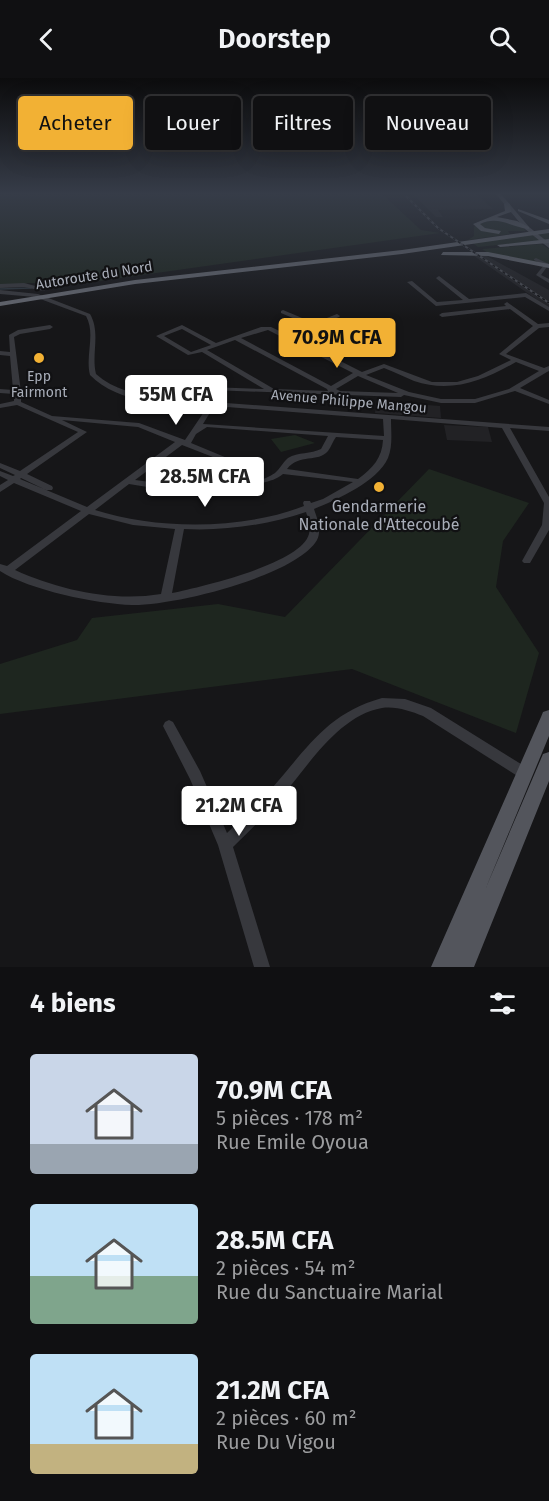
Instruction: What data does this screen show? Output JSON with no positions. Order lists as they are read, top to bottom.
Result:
{
  "streets": {
    "highway": ["Autoroute du Nord"],
    "street": ["Avenue Philippe Mangou"]
  },
  "places": ["Epp Fairmont", "Gendarmerie Nationale d'Attecoubé"],
  "page": {
    "header": "Doorstep",
    "chip": [
      "Acheter",
      "Louer",
      "Filtres",
      "Nouveau"
    ],
    "price": [
      "70.9M CFA",
      "55M CFA",
      "28.5M CFA",
      "21.2M CFA"
    ],
    "heading": "4 biens",
    "list": [
      {
        "name": "70.9M CFA",
        "note": "5 pièces · 178 m² · Rue Emile Oyoua"
      },
      {
        "name": "28.5M CFA",
        "note": "2 pièces · 54 m² · Rue du Sanctuaire Marial"
      },
      {
        "name": "21.2M CFA",
        "note": "2 pièces · 60 m² · Rue Du Vigou"
      }
    ]
  }
}
